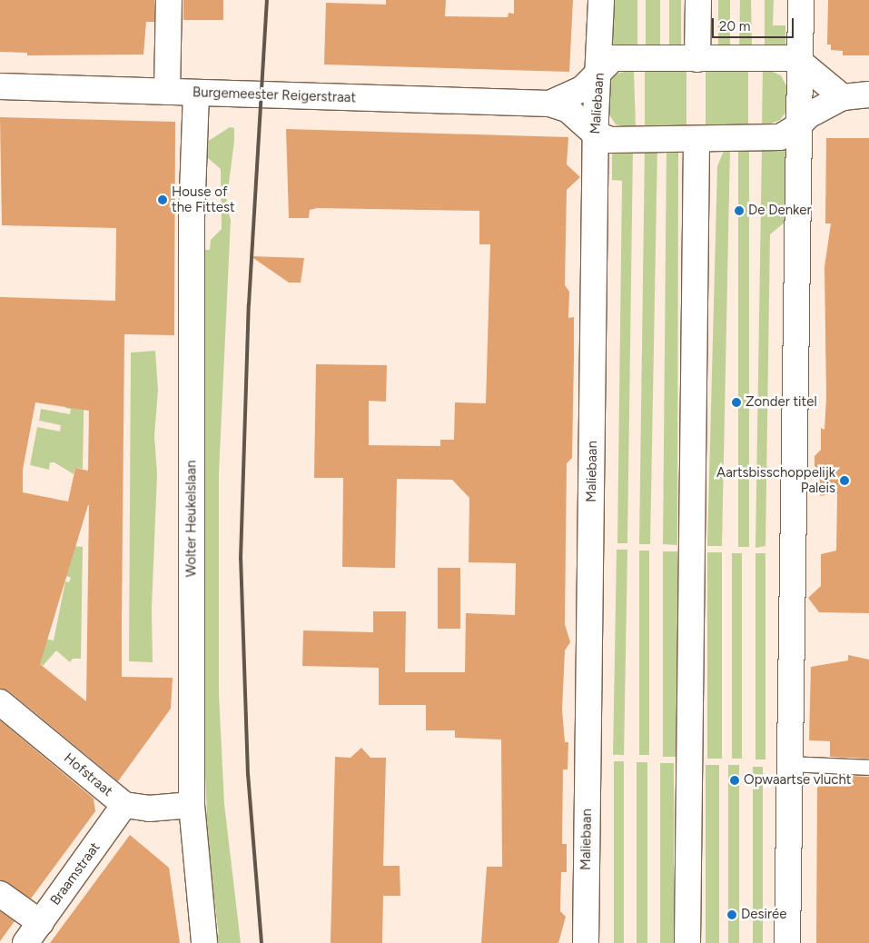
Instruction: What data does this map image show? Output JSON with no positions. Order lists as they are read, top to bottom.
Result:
{
  "streets": {
    "street": [
      "Burgemeester Reigerstraat",
      "Maliebaan",
      "Wolter Heukelslaan",
      "Hofstraat",
      "Braamstraat"
    ]
  },
  "crossings": [
    ["Burgemeester Reigerstraat", "Maliebaan"],
    ["Burgemeester Reigerstraat", "Wolter Heukelslaan"],
    ["Wolter Heukelslaan", "Hofstraat"],
    ["Hofstraat", "Braamstraat"]
  ],
  "places": [
    "House of the Fittest",
    "De Denker",
    "Zonder titel",
    "Aartsbisschoppelijk Paleis",
    "Opwaartse vlucht",
    "Desirée"
  ],
  "scale_bar": "20 m"
}
